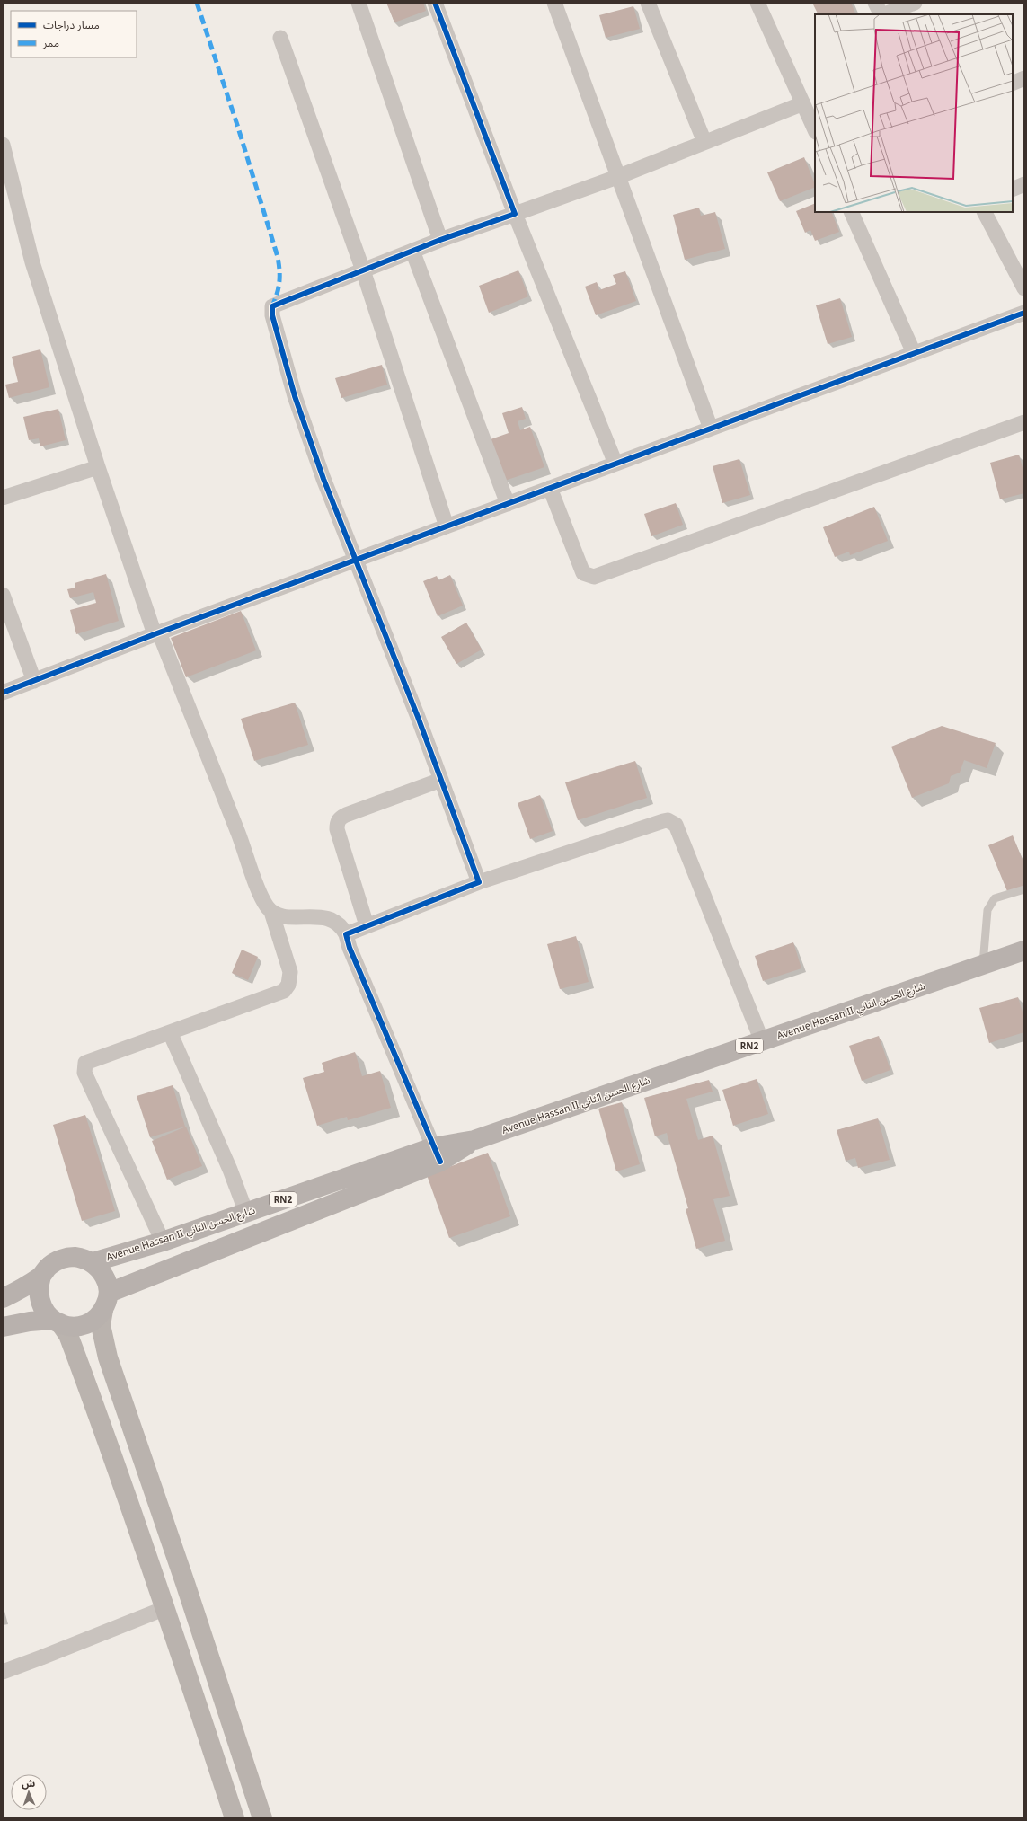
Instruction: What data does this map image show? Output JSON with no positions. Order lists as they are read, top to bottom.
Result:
{
  "streets": {
    "main road": ["Avenue Hassan II شارع الحسن الثاني", "RN2"]
  },
  "crossings": [
    ["Avenue Hassan II شارع الحسن الثاني", "RN2"]
  ],
  "legend": ["مسار دراجات", "ممر"],
  "north": "top"
}
